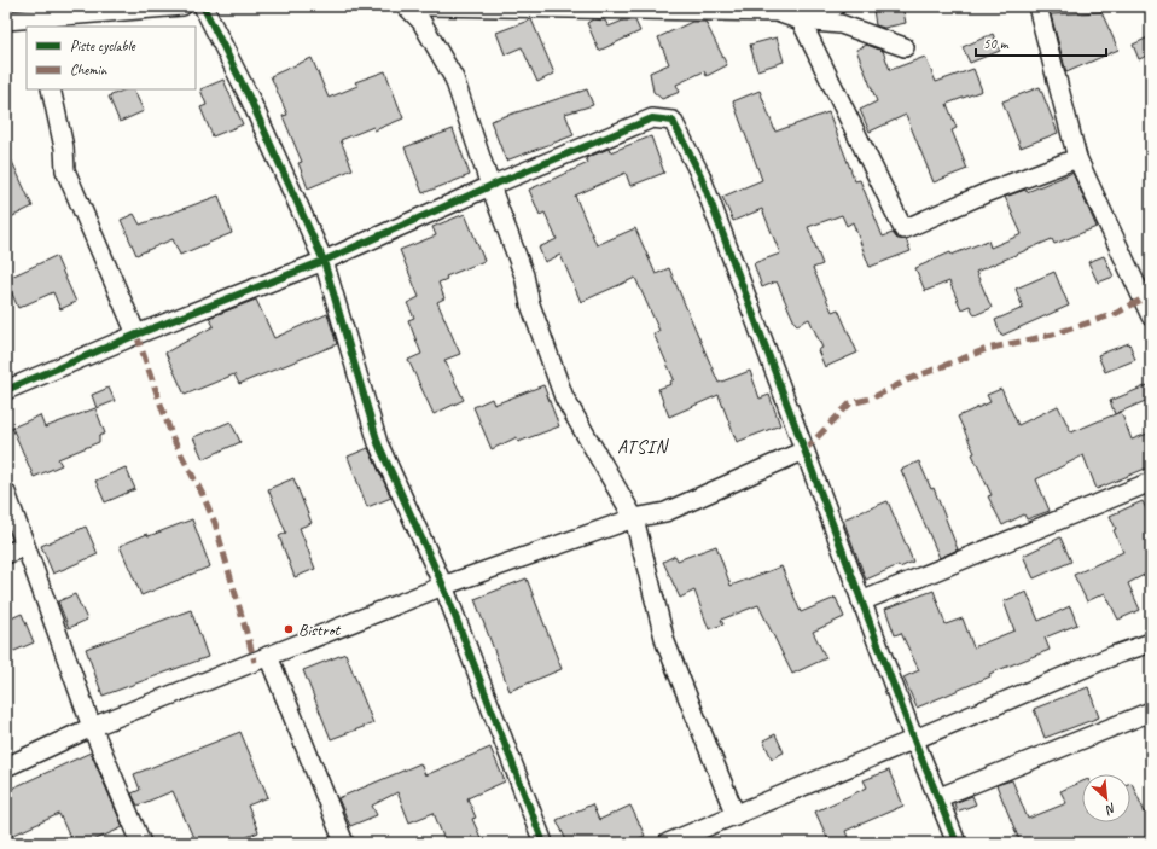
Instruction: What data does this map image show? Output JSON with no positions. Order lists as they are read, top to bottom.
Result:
{
  "districts": ["ATSIN"],
  "places": ["Bistrot"],
  "legend": ["Piste cyclable", "Chemin"],
  "scale_bar": "50 m",
  "north": "bottom right"
}
